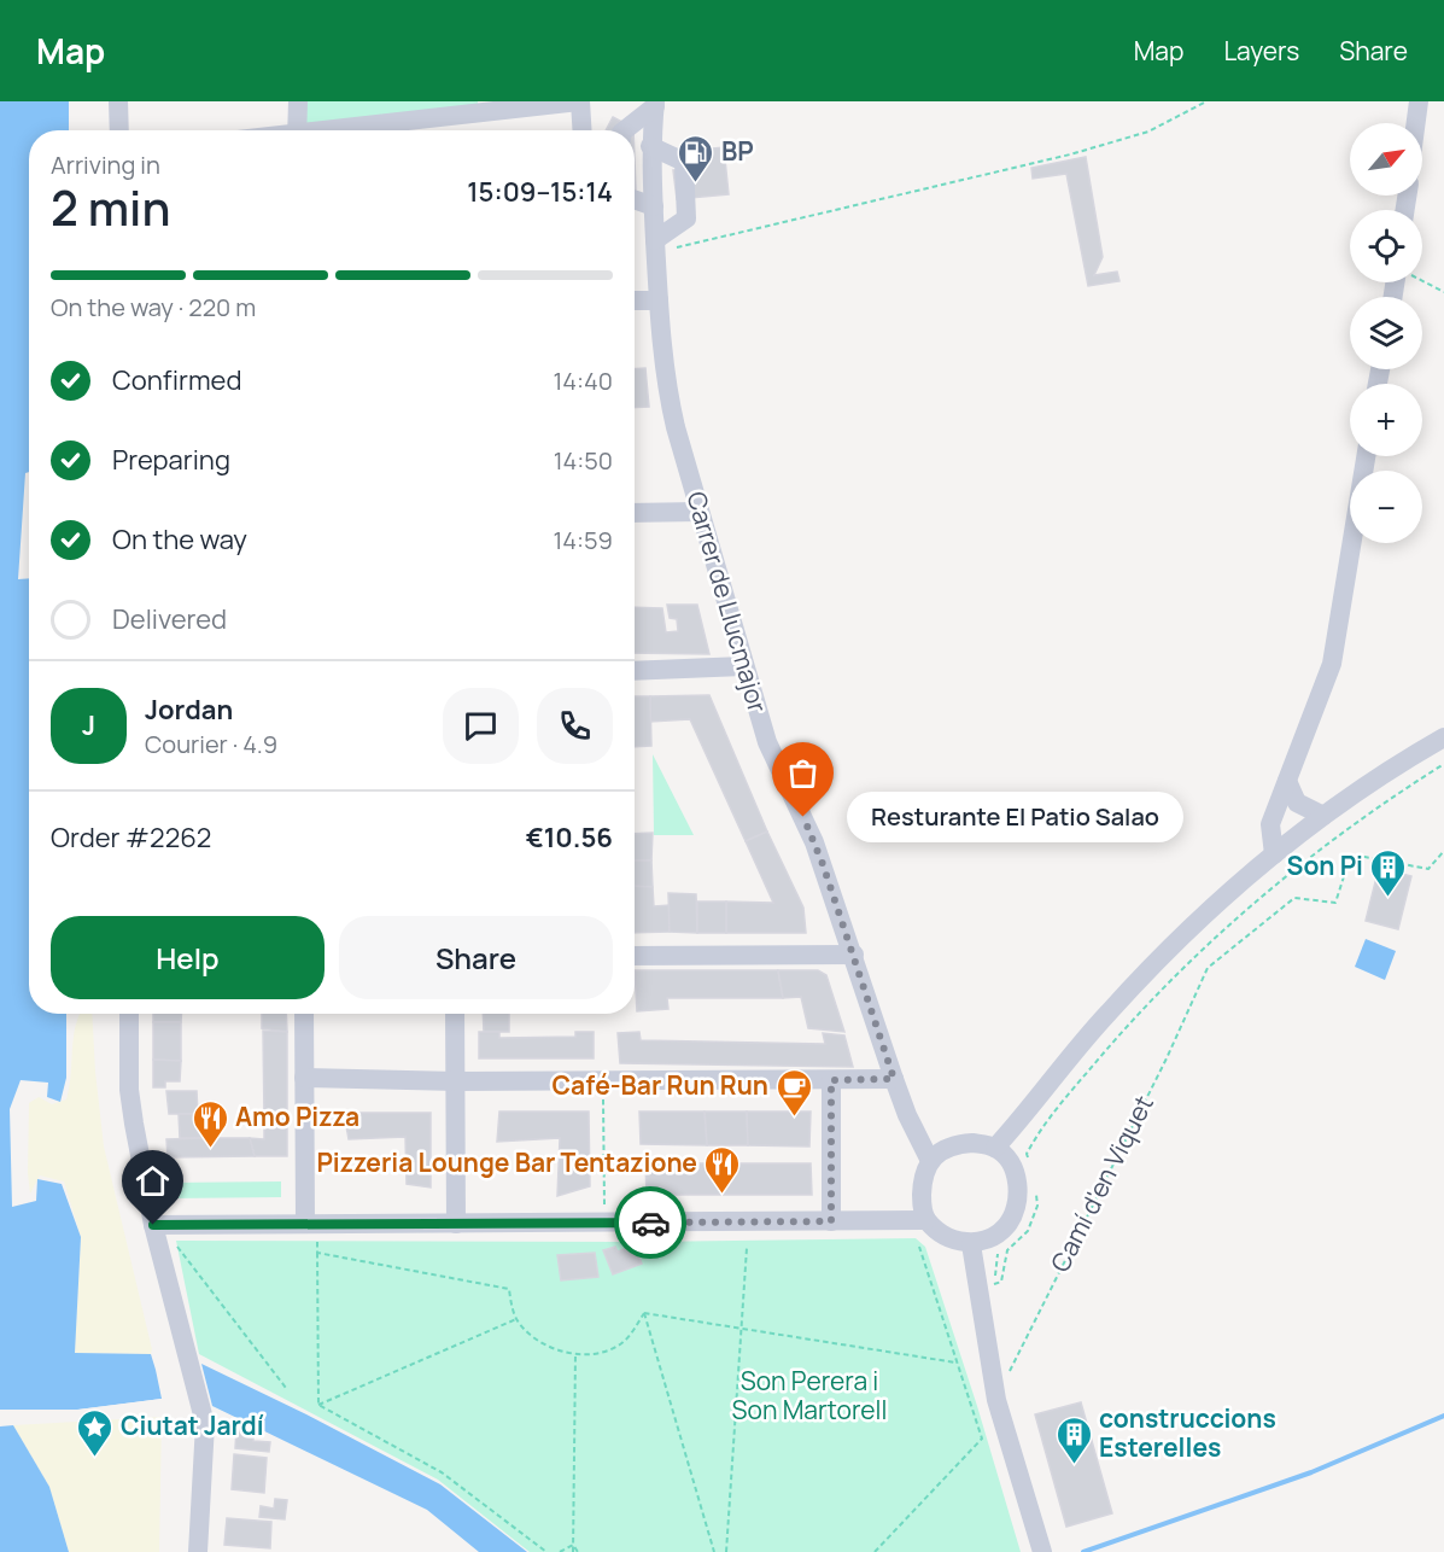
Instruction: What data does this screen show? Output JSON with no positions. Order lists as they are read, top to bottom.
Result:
{
  "streets": {
    "street": ["Carrer de Llucmajor"],
    "path": ["Camí d'en Viquet"]
  },
  "parks": ["Son Perera i Son Martorell"],
  "places": {
    "fuel station": ["BP"],
    "other": ["Resturante El Patio Salao"],
    "building": ["Son Pi", "construccions Esterelles"],
    "cafe": ["Café-Bar Run Run"],
    "restaurant": ["Amo Pizza", "Pizzeria Lounge Bar Tentazione"],
    "place": ["Ciutat Jardí"]
  },
  "north": "top right",
  "page": {
    "header": "Map",
    "nav": ["Map", "Layers", "Share"],
    "map_buttons": ["+", "−"],
    "heading": ["2 min", "Arriving in", "15:09–15:14"],
    "panel": [
      "Jordan",
      "Courier · 4.9",
      "Order #2262",
      "€10.56"
    ],
    "bar": "On the way · 220 m",
    "list": [
      ["Confirmed", "14:40"],
      ["Preparing", "14:50"],
      ["On the way", "14:59"],
      "Delivered"
    ],
    "round": "J",
    "bubble": "Resturante El Patio Salao",
    "buttons": ["Help", "Share"]
  }
}
